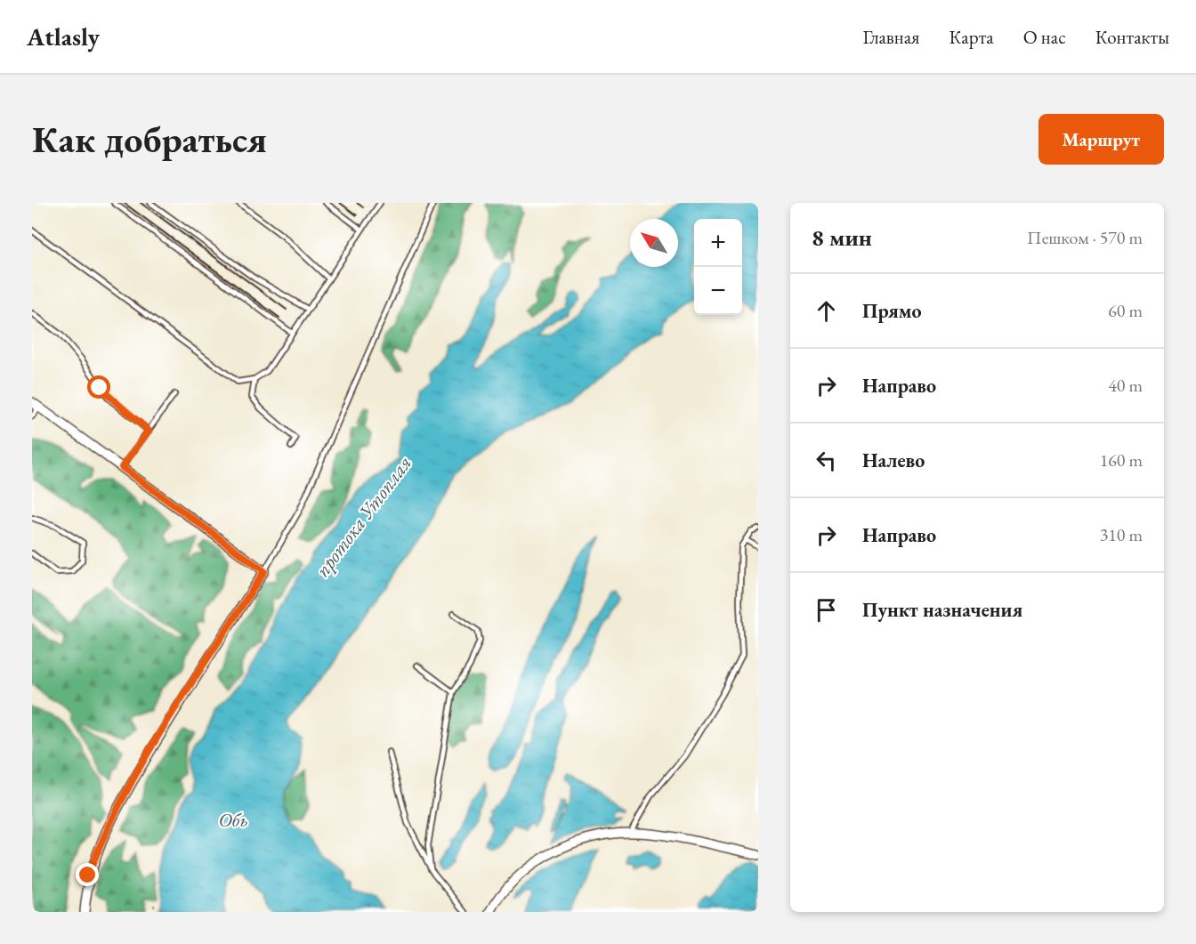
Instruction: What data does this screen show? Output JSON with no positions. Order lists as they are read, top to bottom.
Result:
{
  "water": ["протока Утоплая", "Обь"],
  "north": "top left",
  "page": {
    "header": "Atlasly",
    "nav": [
      "Главная",
      "Карта",
      "О нас",
      "Контакты"
    ],
    "buttons": "Маршрут",
    "title": "Как добраться",
    "heading": ["8 мин", "Пешком · 570 m"],
    "map_buttons": ["+", "−"],
    "list": [
      ["Прямо", "60 m"],
      ["Направо", "40 m"],
      ["Налево", "160 m"],
      ["Направо", "310 m"],
      "Пункт назначения"
    ]
  }
}
